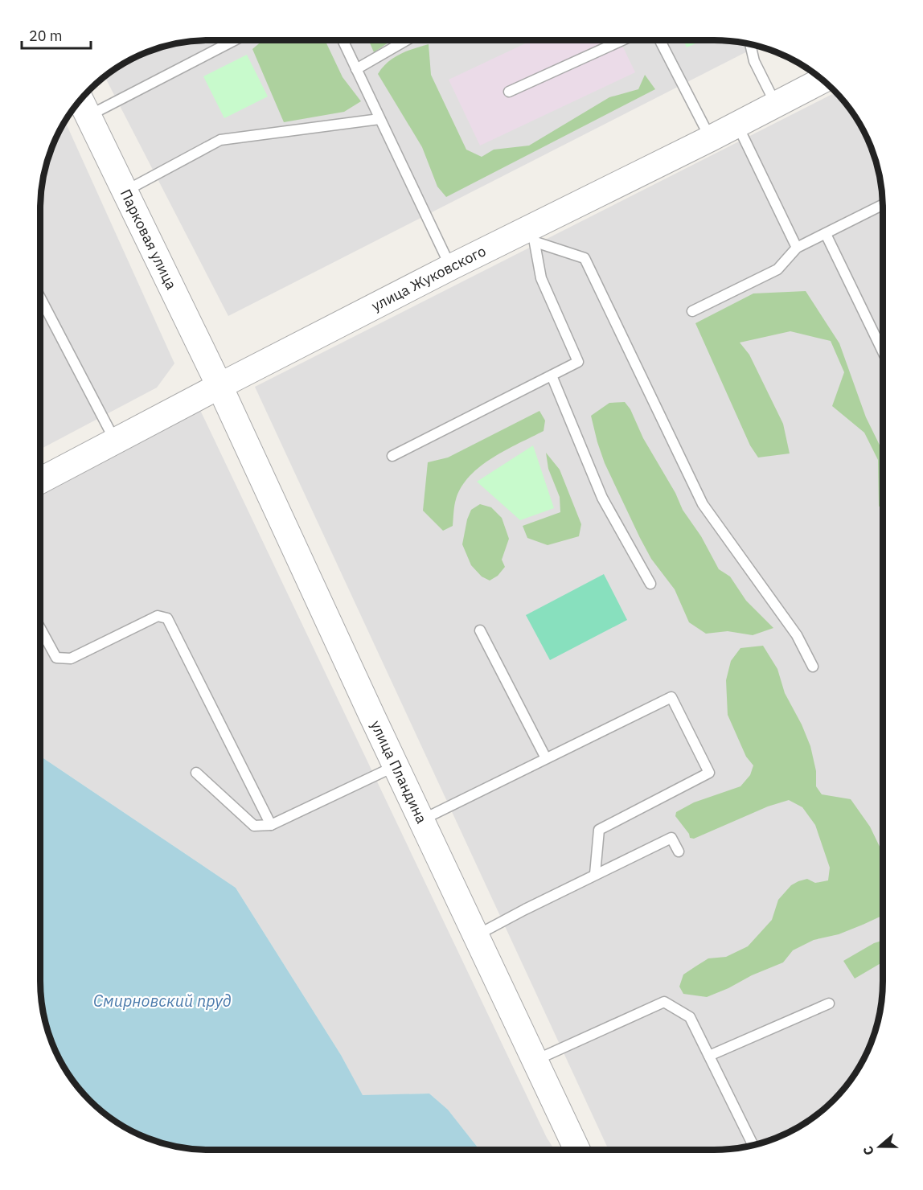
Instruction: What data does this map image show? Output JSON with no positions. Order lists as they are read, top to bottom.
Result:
{
  "streets": {
    "street": ["Парковая улица", "улица Жуковского", "улица Пландина"]
  },
  "crossings": [
    ["Парковая улица", "улица Жуковского"],
    ["Парковая улица", "улица Пландина"],
    ["улица Жуковского", "улица Пландина"]
  ],
  "water": ["Смирновский пруд"],
  "scale_bar": "20 m",
  "north": "left"
}
